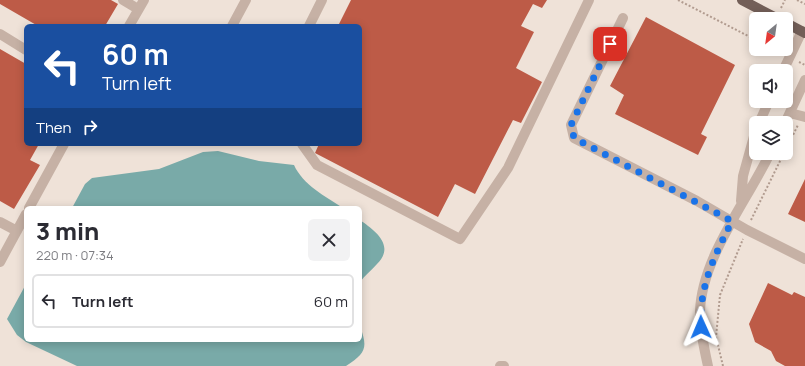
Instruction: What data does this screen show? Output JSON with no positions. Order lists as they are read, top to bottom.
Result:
{
  "north": "bottom left",
  "page": {
    "turn": ["60 m", "Turn left"],
    "then": "Then",
    "heading": ["3 min", "220 m · 07:34"],
    "list": [
      {
        "name": "Turn left",
        "value": "60 m"
      }
    ]
  }
}
